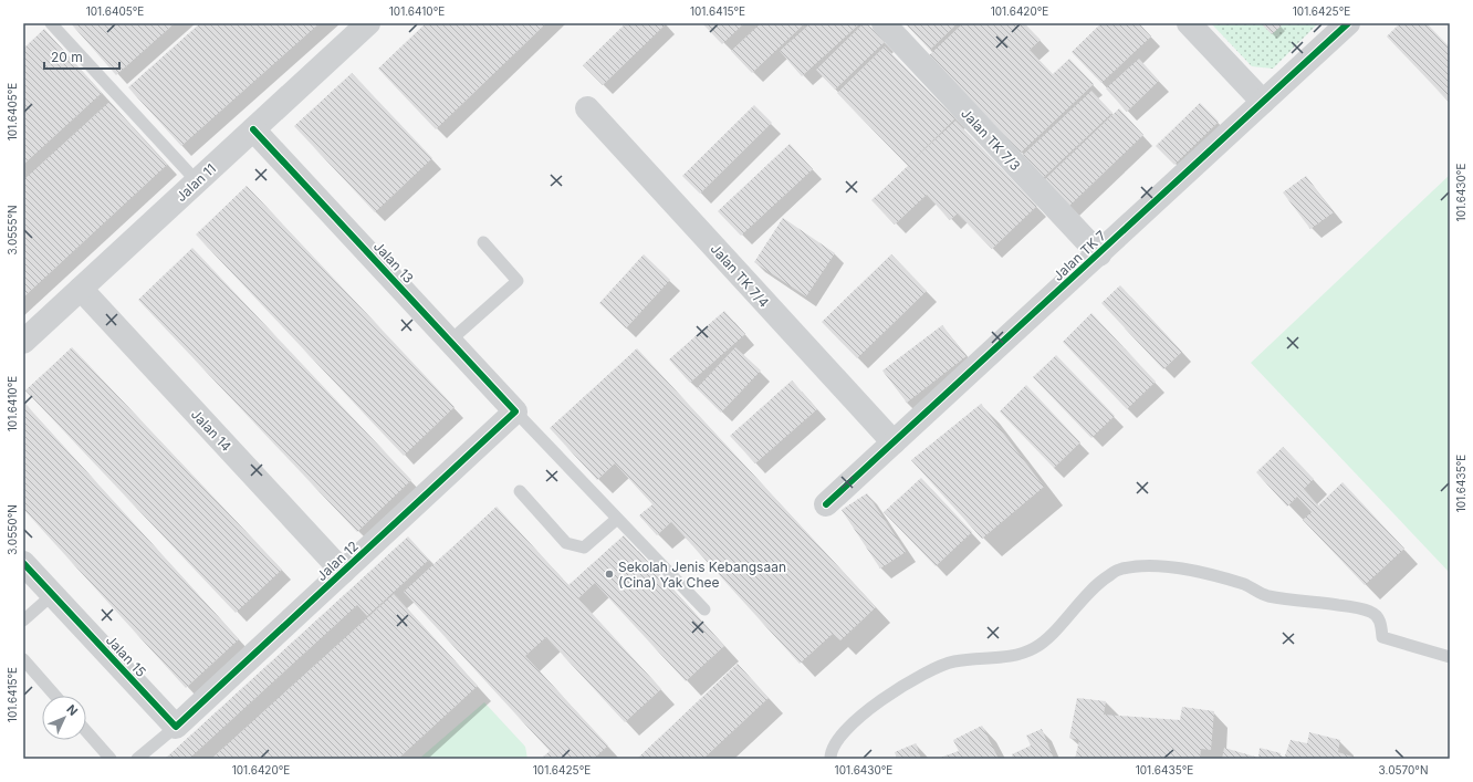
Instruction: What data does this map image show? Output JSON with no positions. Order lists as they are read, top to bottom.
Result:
{
  "streets": {
    "street": [
      "Jalan TK 7/3",
      "Jalan 11",
      "Jalan TK 7",
      "Jalan 13",
      "Jalan TK 7/4",
      "Jalan 14",
      "Jalan 12",
      "Jalan 15"
    ]
  },
  "crossings": [
    ["Jalan TK 7/3", "Jalan TK 7"],
    ["Jalan 11", "Jalan 13"],
    ["Jalan 11", "Jalan 14"],
    ["Jalan TK 7", "Jalan TK 7/4"],
    ["Jalan 13", "Jalan 12"],
    ["Jalan 14", "Jalan 12"],
    ["Jalan 12", "Jalan 15"]
  ],
  "places": ["Sekolah Jenis Kebangsaan (Cina) Yak Chee"],
  "scale_bar": "20 m",
  "north": "top right",
  "coordinates": [
    "101.6405°E",
    "101.6410°E",
    "101.6415°E",
    "101.6420°E",
    "101.6425°E",
    "101.6430°E",
    "3.0555°N",
    "101.6435°E",
    "3.0550°N",
    "3.0570°N"
  ]
}
